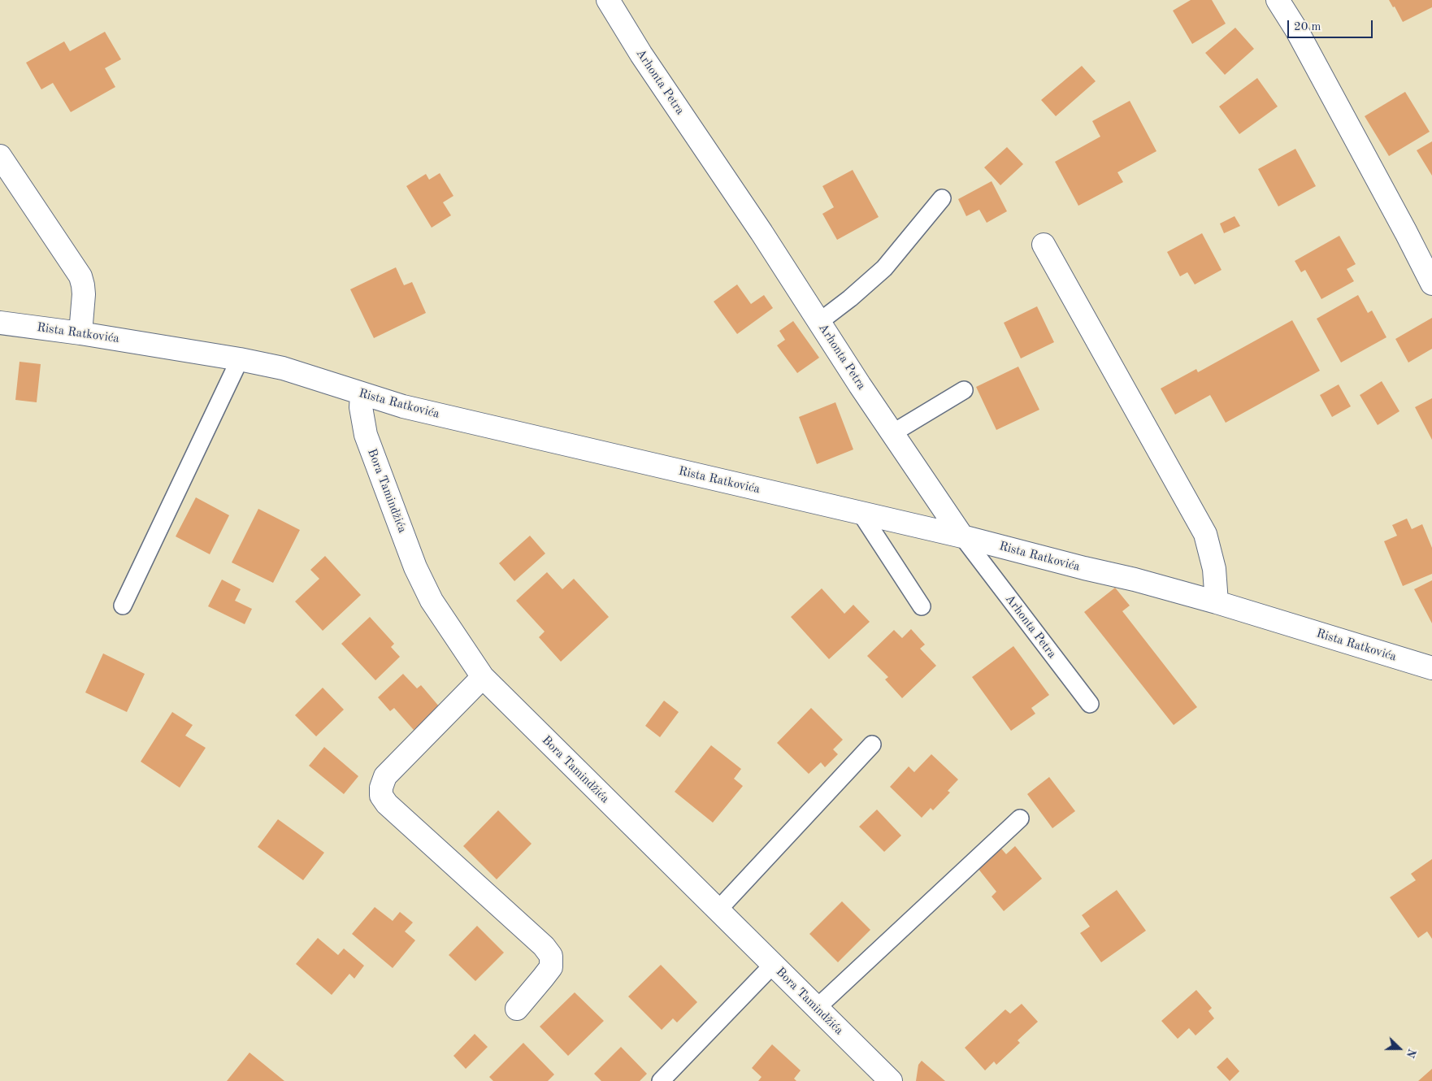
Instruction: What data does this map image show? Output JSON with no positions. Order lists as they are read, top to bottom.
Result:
{
  "streets": {
    "street": ["Arhonta Petra", "Rista Ratkovića", "Bora Tamindžića"]
  },
  "crossings": [
    ["Arhonta Petra", "Rista Ratkovića"],
    ["Rista Ratkovića", "Bora Tamindžića"]
  ],
  "scale_bar": "20 m",
  "north": "right"
}
